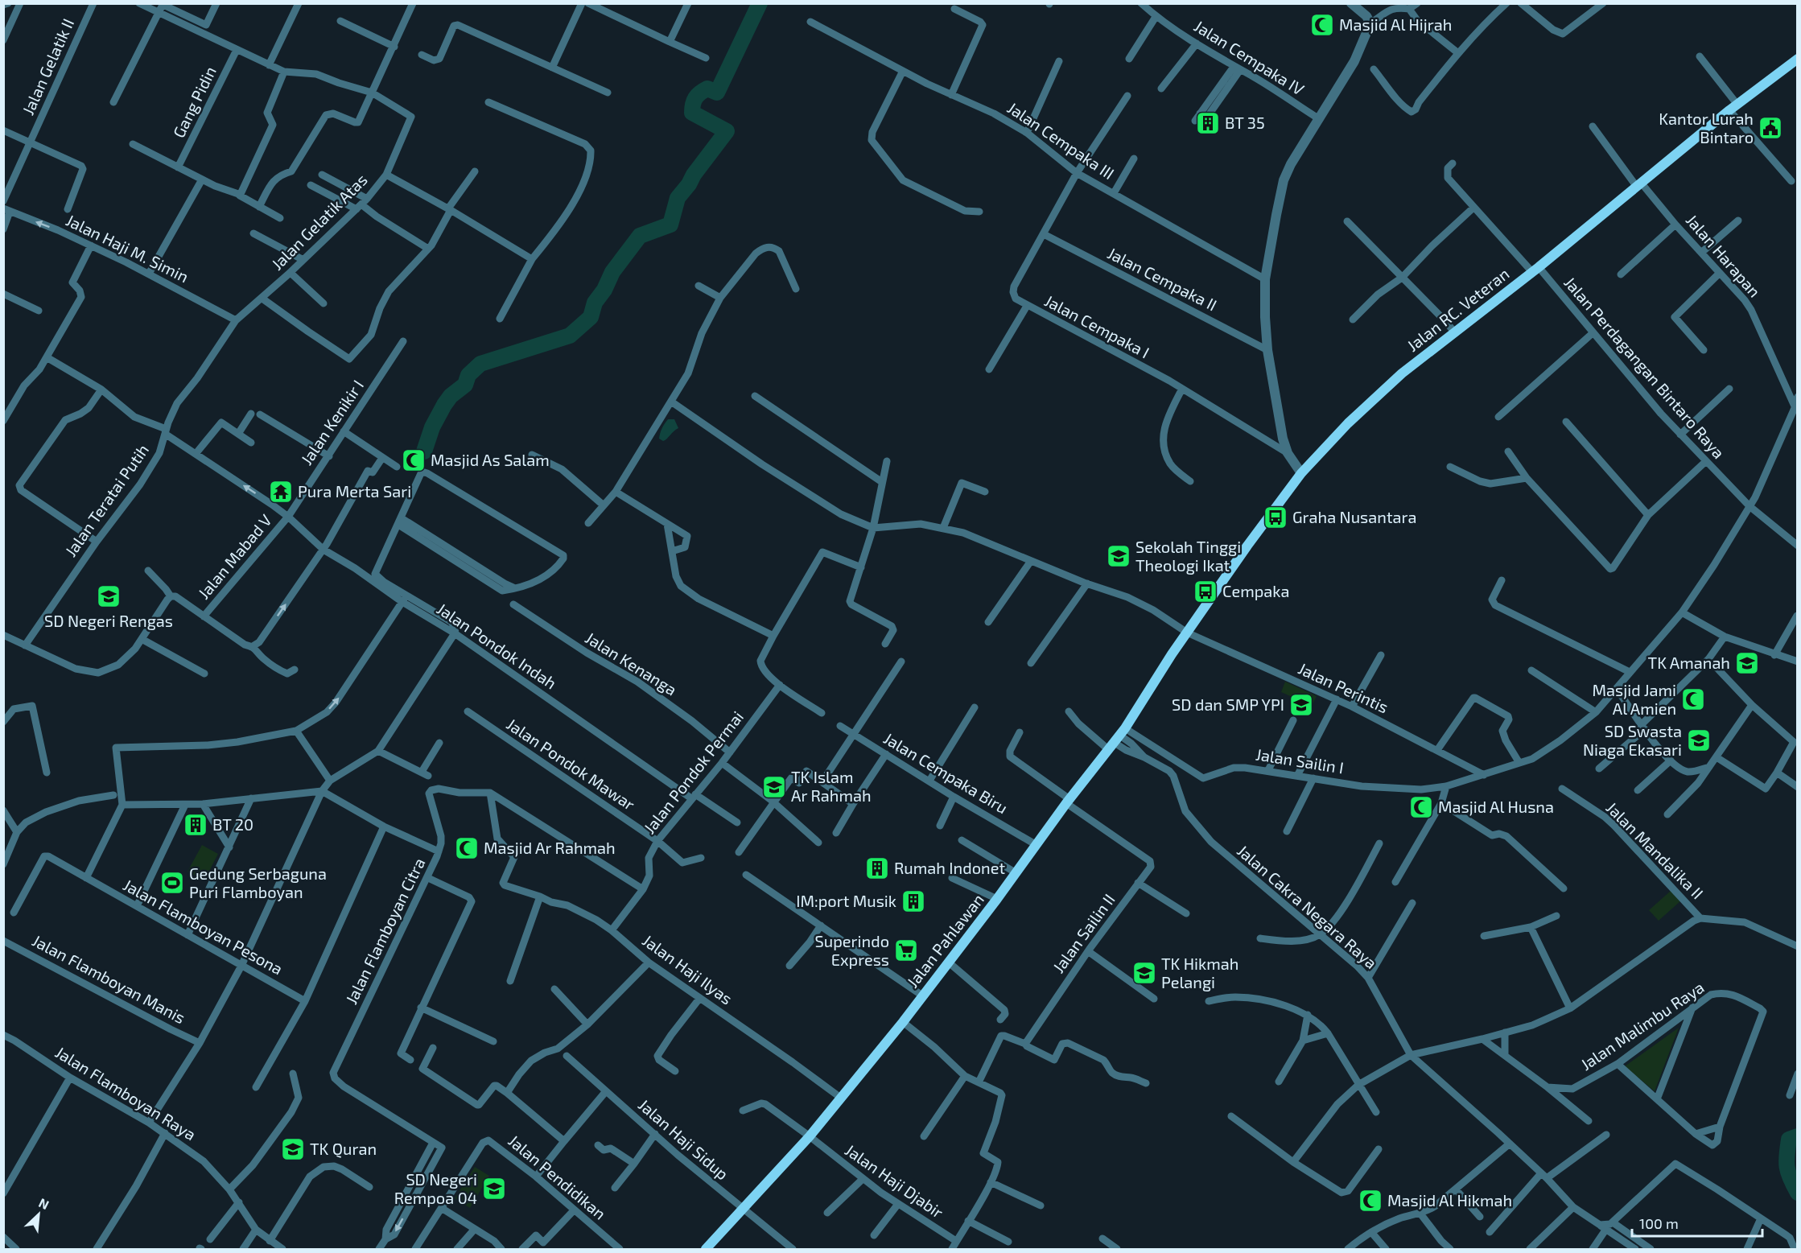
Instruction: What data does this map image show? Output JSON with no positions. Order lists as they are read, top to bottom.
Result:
{
  "streets": {
    "main road": ["Jalan RC. Veteran", "Jalan Pahlawan"],
    "street": [
      "Jalan Cempaka IV",
      "Jalan Gelatik II",
      "Gang Pidin",
      "Jalan Cempaka III",
      "Jalan Gelatik Atas",
      "Jalan Haji M. Simin",
      "Jalan Harapan",
      "Jalan Cempaka II",
      "Jalan Cempaka I",
      "Jalan Perdagangan Bintaro Raya",
      "Jalan Kenikir I",
      "Jalan Teratai Putih",
      "Jalan Mabad V",
      "Jalan Pondok Indah",
      "Jalan Kenanga",
      "Jalan Perintis",
      "Jalan Sailin I",
      "Jalan Pondok Mawar",
      "Jalan Pondok Permai",
      "Jalan Cempaka Biru",
      "Jalan Mandalika II",
      "Jalan Cakra Negara Raya",
      "Jalan Flamboyan Pesona",
      "Jalan Flamboyan Citra",
      "Jalan Sailin II",
      "Jalan Haji Ilyas",
      "Jalan Flamboyan Manis",
      "Jalan Malimbu Raya",
      "Jalan Flamboyan Raya",
      "Jalan Haji Sidup",
      "Jalan Pendidikan",
      "Jalan Haji Djabir"
    ]
  },
  "crossings": [
    ["Gang Pidin", "Jalan Gelatik Atas"],
    ["Jalan Cempaka III", "Jalan Cempaka I"],
    ["Jalan Gelatik Atas", "Jalan Haji M. Simin"],
    ["Jalan Gelatik Atas", "Jalan Teratai Putih"],
    ["Jalan Haji M. Simin", "Jalan Teratai Putih"],
    ["Jalan Harapan", "Jalan RC. Veteran"],
    ["Jalan Cempaka II", "Jalan Cempaka I"],
    ["Jalan RC. Veteran", "Jalan Perdagangan Bintaro Raya"],
    ["Jalan RC. Veteran", "Jalan Perintis"],
    ["Jalan RC. Veteran", "Jalan Pahlawan"],
    ["Jalan Perdagangan Bintaro Raya", "Jalan Sailin I"],
    ["Jalan Kenikir I", "Jalan Mabad V"],
    ["Jalan Kenikir I", "Jalan Pondok Indah"],
    ["Jalan Mabad V", "Jalan Pondok Indah"],
    ["Jalan Pondok Indah", "Jalan Pondok Permai"],
    ["Jalan Kenanga", "Jalan Pondok Permai"],
    ["Jalan Perintis", "Jalan Sailin I"],
    ["Jalan Perintis", "Jalan Pahlawan"],
    ["Jalan Sailin I", "Jalan Cakra Negara Raya"],
    ["Jalan Sailin I", "Jalan Pahlawan"],
    ["Jalan Pondok Mawar", "Jalan Pondok Permai"],
    ["Jalan Pondok Permai", "Jalan Haji Ilyas"],
    ["Jalan Cempaka Biru", "Jalan Pahlawan"],
    ["Jalan Cakra Negara Raya", "Jalan Pahlawan"],
    ["Jalan Sailin II", "Jalan Pahlawan"],
    ["Jalan Pahlawan", "Jalan Haji Ilyas"],
    ["Jalan Pahlawan", "Jalan Haji Sidup"],
    ["Jalan Pahlawan", "Jalan Haji Djabir"]
  ],
  "one_way": ["Jalan Haji M. Simin"],
  "places": {
    "mosque": [
      "Masjid Al Hijrah",
      "Masjid As Salam",
      "Masjid Jami Al Amien",
      "Masjid Al Husna",
      "Masjid Ar Rahmah",
      "Masjid Al Hikmah"
    ],
    "building": [
      "BT 35",
      "BT 20",
      "Rumah Indonet",
      "IM:port Musik"
    ],
    "public building": ["Kantor Lurah Bintaro"],
    "temple": ["Pura Merta Sari"],
    "bus stop": ["Graha Nusantara", "Cempaka"],
    "school or university": [
      "Sekolah Tinggi Theologi Ikat",
      "SD Negeri Rengas",
      "TK Amanah",
      "SD dan SMP YPI",
      "SD Swasta Niaga Ekasari",
      "TK Islam Ar Rahmah",
      "TK Hikmah Pelangi",
      "TK Quran",
      "SD Negeri Rempoa 04"
    ],
    "sports": ["Gedung Serbaguna Puri Flamboyan"],
    "supermarket": ["Superindo Express"]
  },
  "scale_bar": "100 m",
  "north": "top right"
}
